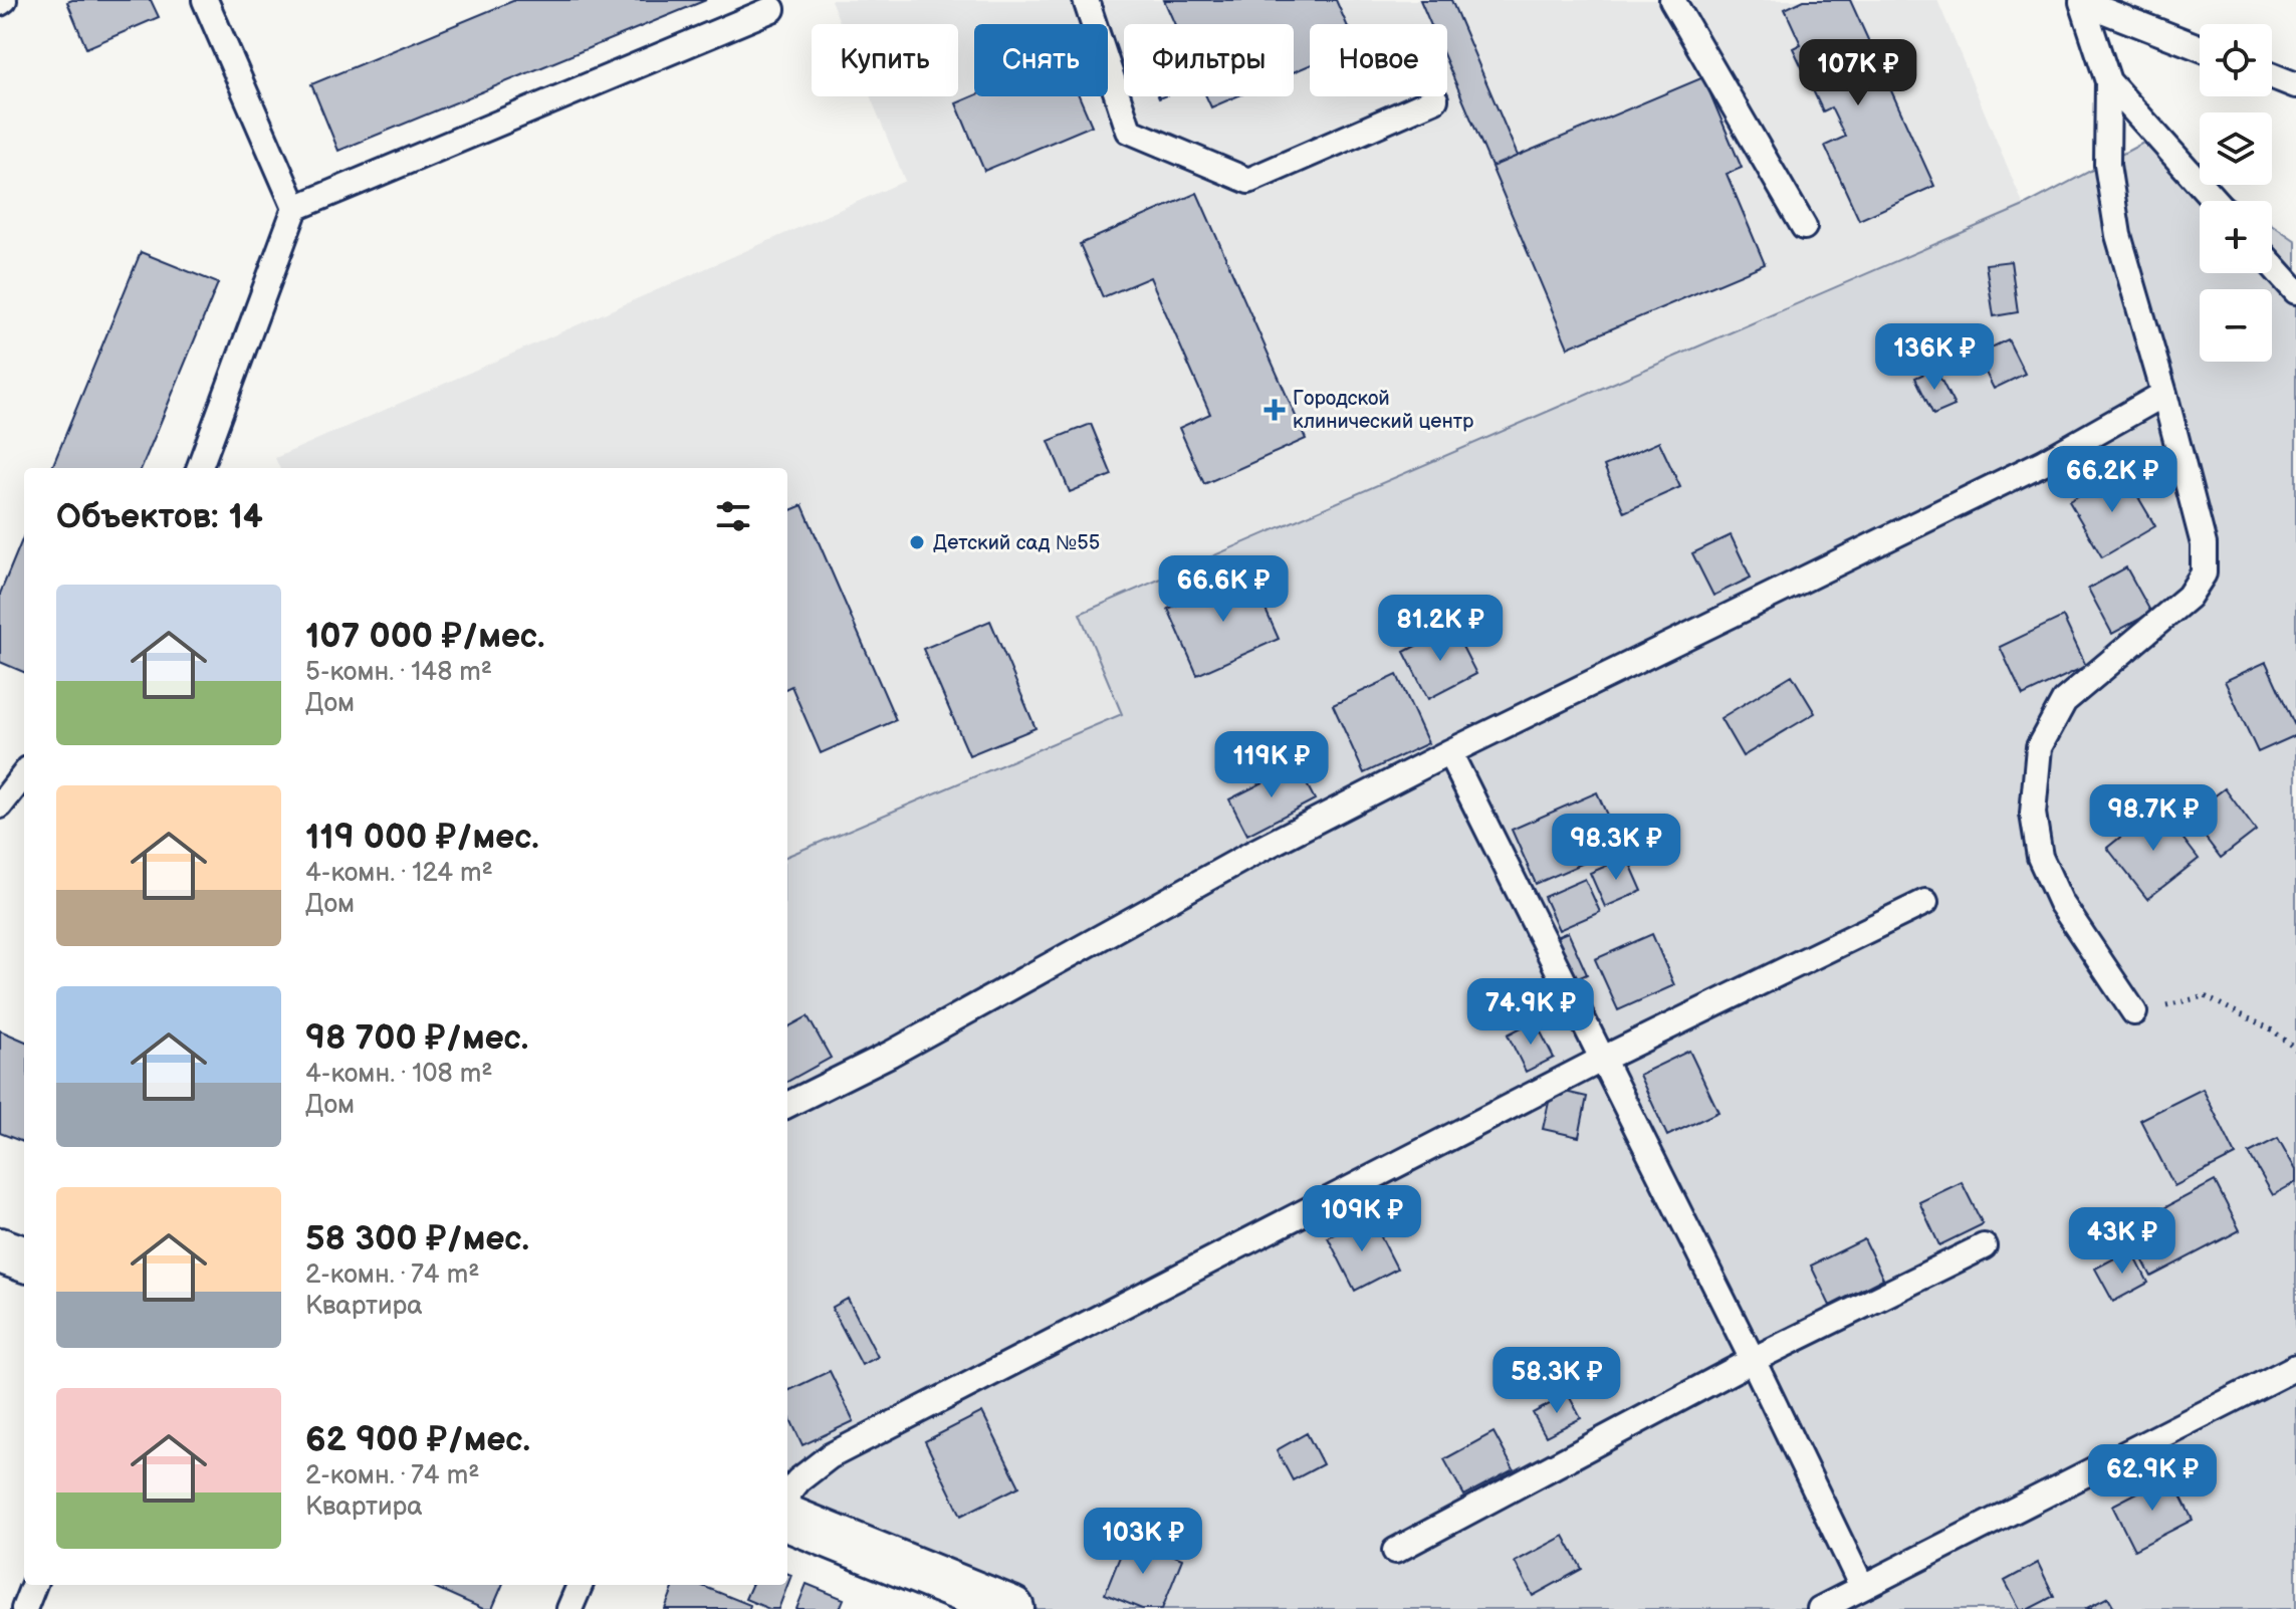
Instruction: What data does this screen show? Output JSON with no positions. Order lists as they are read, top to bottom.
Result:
{
  "places": {
    "health": ["Городской клинический центр"],
    "other": ["Детский сад №55"]
  },
  "page": {
    "map_buttons": ["+", "−"],
    "chip": [
      "Купить",
      "Снять",
      "Фильтры",
      "Новое"
    ],
    "price": [
      "107K ₽",
      "136K ₽",
      "66.2K ₽",
      "66.6K ₽",
      "81.2K ₽",
      "119K ₽",
      "98.7K ₽",
      "98.3K ₽",
      "74.9K ₽",
      "109K ₽",
      "43K ₽",
      "58.3K ₽",
      "62.9K ₽",
      "103K ₽"
    ],
    "heading": "Объектов: 14",
    "list": [
      {
        "name": "107 000 ₽/мес.",
        "note": "5-комн. · 148 m² · Дом"
      },
      {
        "name": "119 000 ₽/мес.",
        "note": "4-комн. · 124 m² · Дом"
      },
      {
        "name": "98 700 ₽/мес.",
        "note": "4-комн. · 108 m² · Дом"
      },
      {
        "name": "58 300 ₽/мес.",
        "note": "2-комн. · 74 m² · Квартира"
      },
      {
        "name": "62 900 ₽/мес.",
        "note": "2-комн. · 74 m² · Квартира"
      }
    ]
  }
}
